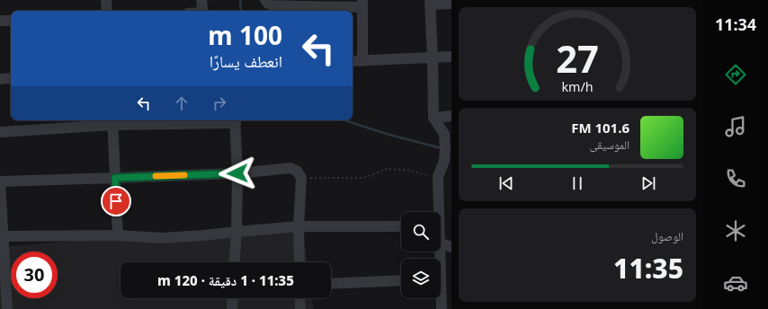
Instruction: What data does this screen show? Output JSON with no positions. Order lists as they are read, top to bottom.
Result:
{
  "page": {
    "tabs": "11:34",
    "turn": ["100 m", "انعطف يسارًا"],
    "song": ["101.6 FM", "الموسيقى"],
    "tile": ["الوصول", "11:35"],
    "limit": "30",
    "trip": "11:35 · 1 دقيقة · 120 m",
    "gauge": ["27", "km/h"]
  }
}
